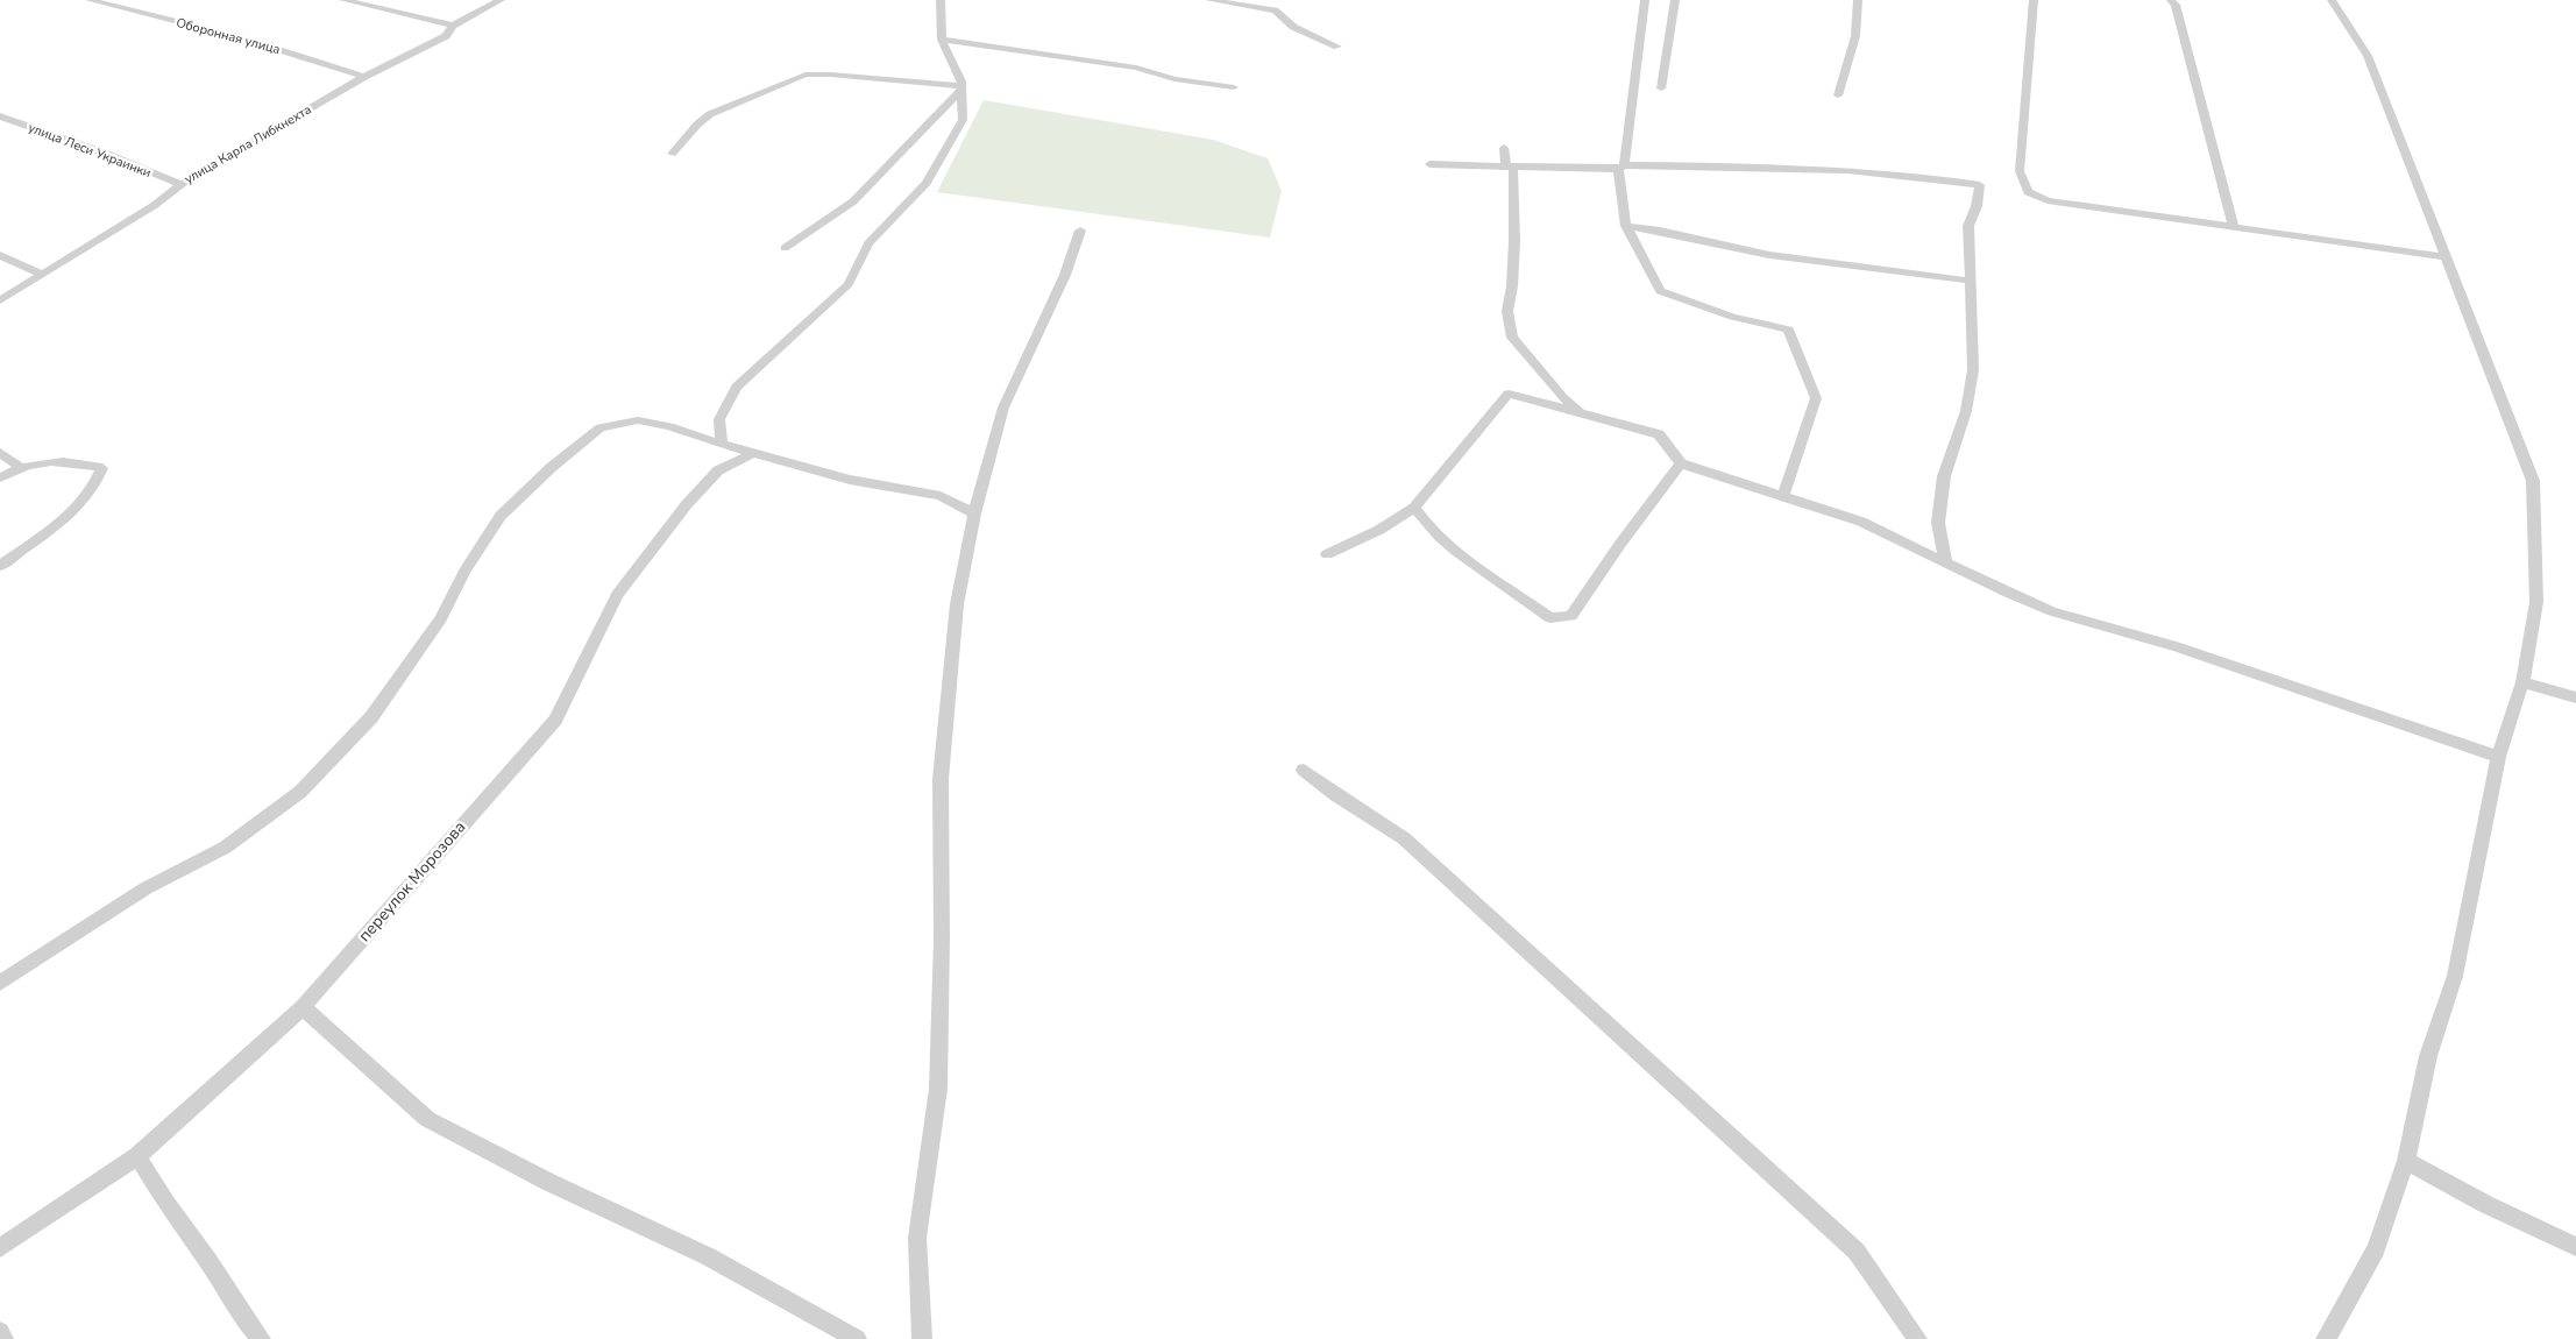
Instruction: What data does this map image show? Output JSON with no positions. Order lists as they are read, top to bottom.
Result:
{
  "streets": {
    "street": [
      "Оборонная улица",
      "улица Карла Либкнехта",
      "улица Леси Украинки",
      "переулок Морозова"
    ]
  },
  "crossings": [
    ["Оборонная улица", "улица Карла Либкнехта"],
    ["улица Карла Либкнехта", "улица Леси Украинки"]
  ]
}
